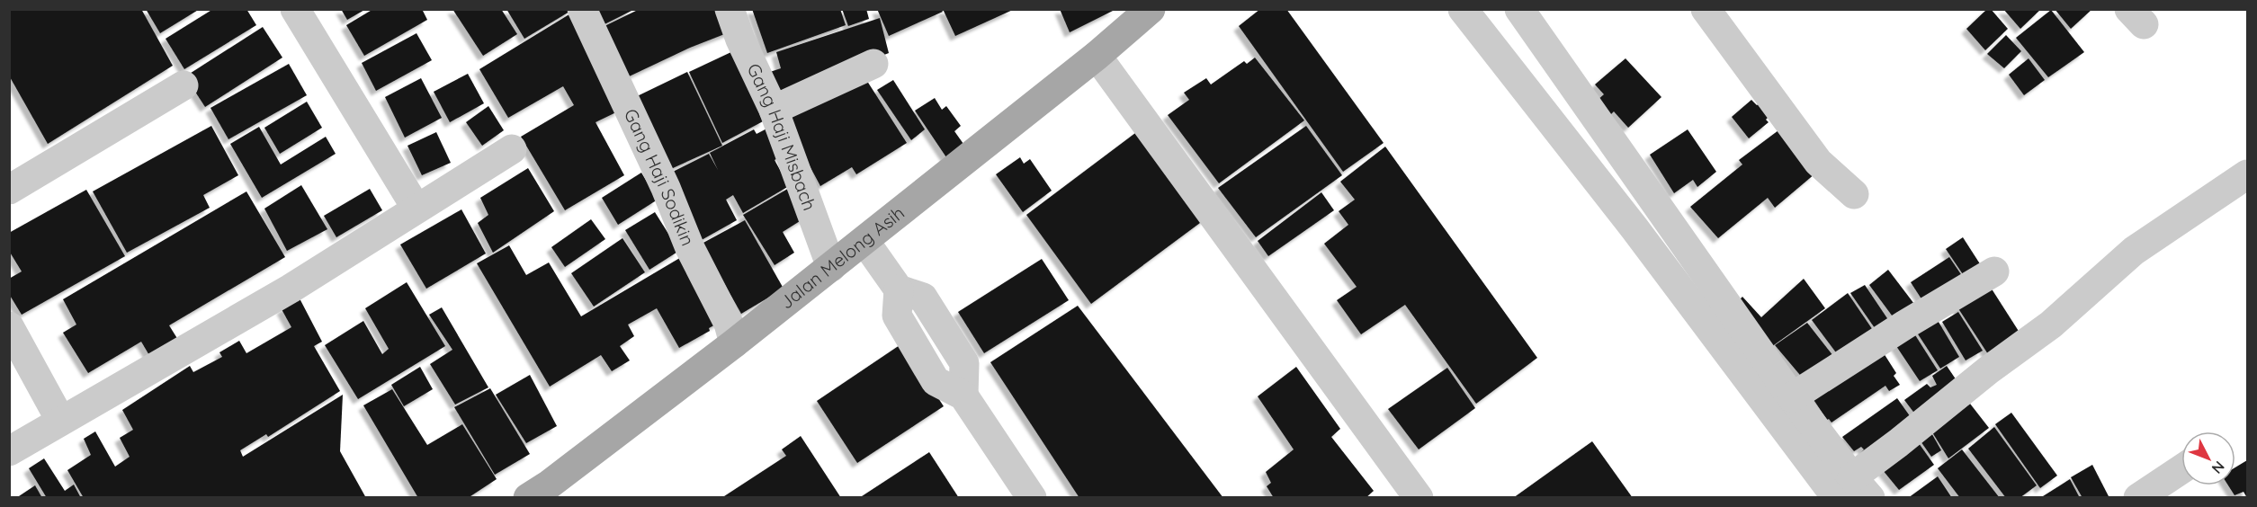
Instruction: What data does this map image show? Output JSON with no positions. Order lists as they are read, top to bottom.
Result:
{
  "streets": {
    "main road": ["Jalan Melong Asih"],
    "street": ["Gang Haji Misbach", "Gang Haji Sodikin"]
  },
  "crossings": [
    ["Gang Haji Misbach", "Jalan Melong Asih"],
    ["Gang Haji Sodikin", "Jalan Melong Asih"]
  ],
  "north": "bottom right"
}
